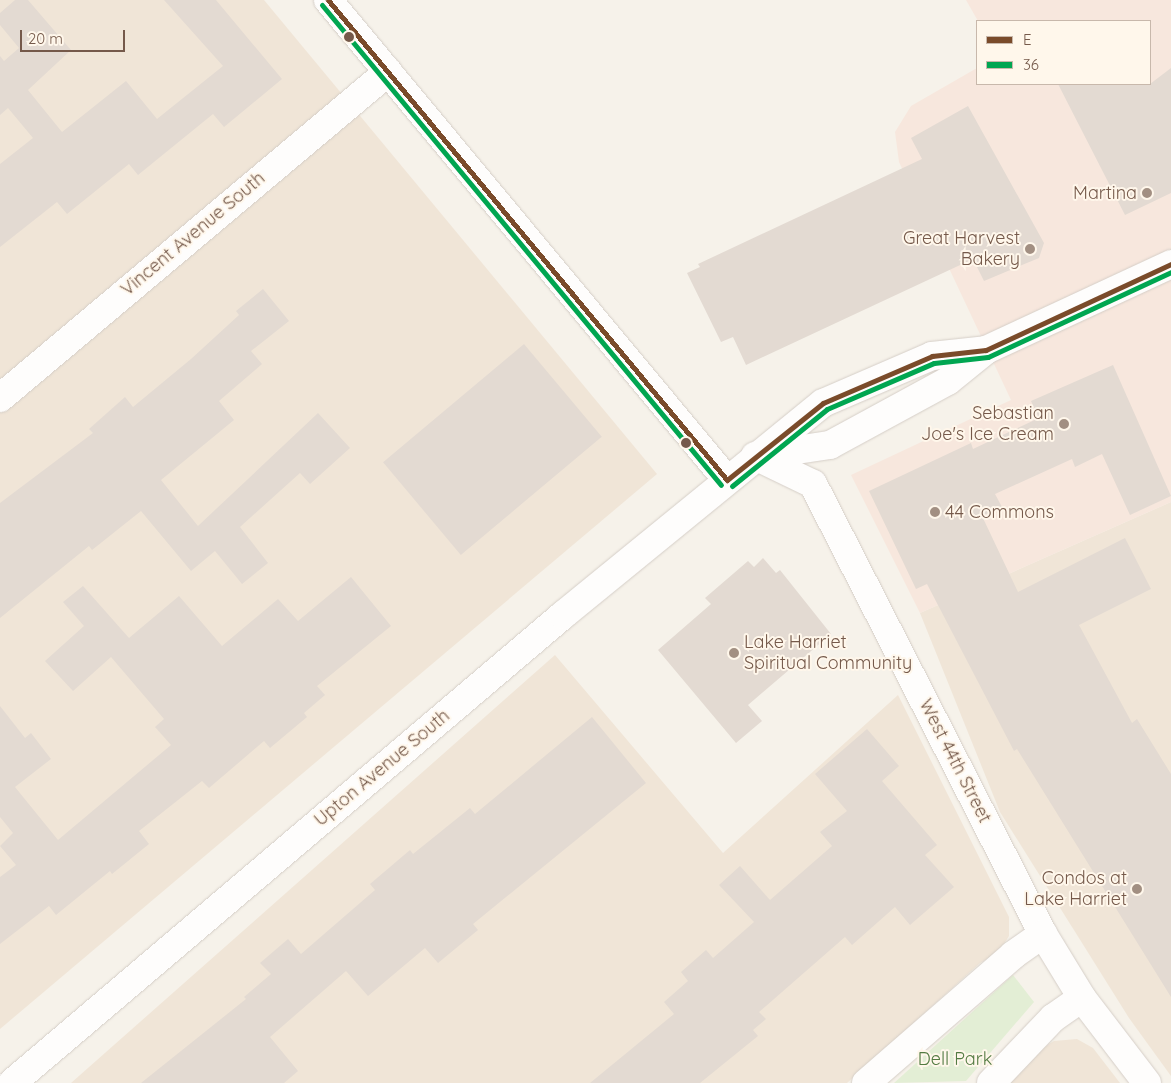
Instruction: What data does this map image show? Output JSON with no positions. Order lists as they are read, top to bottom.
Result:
{
  "streets": {
    "street": ["Vincent Avenue South", "West 44th Street", "Upton Avenue South"]
  },
  "crossings": [
    ["West 44th Street", "Upton Avenue South"]
  ],
  "parks": ["Dell Park"],
  "places": [
    "Martina",
    "Great Harvest Bakery",
    "Sebastian Joe's Ice Cream",
    "44 Commons",
    "Lake Harriet Spiritual Community",
    "Condos at Lake Harriet"
  ],
  "lines": ["transit line E", "transit line 36"],
  "legend": ["E", "36"],
  "scale_bar": "20 m"
}
